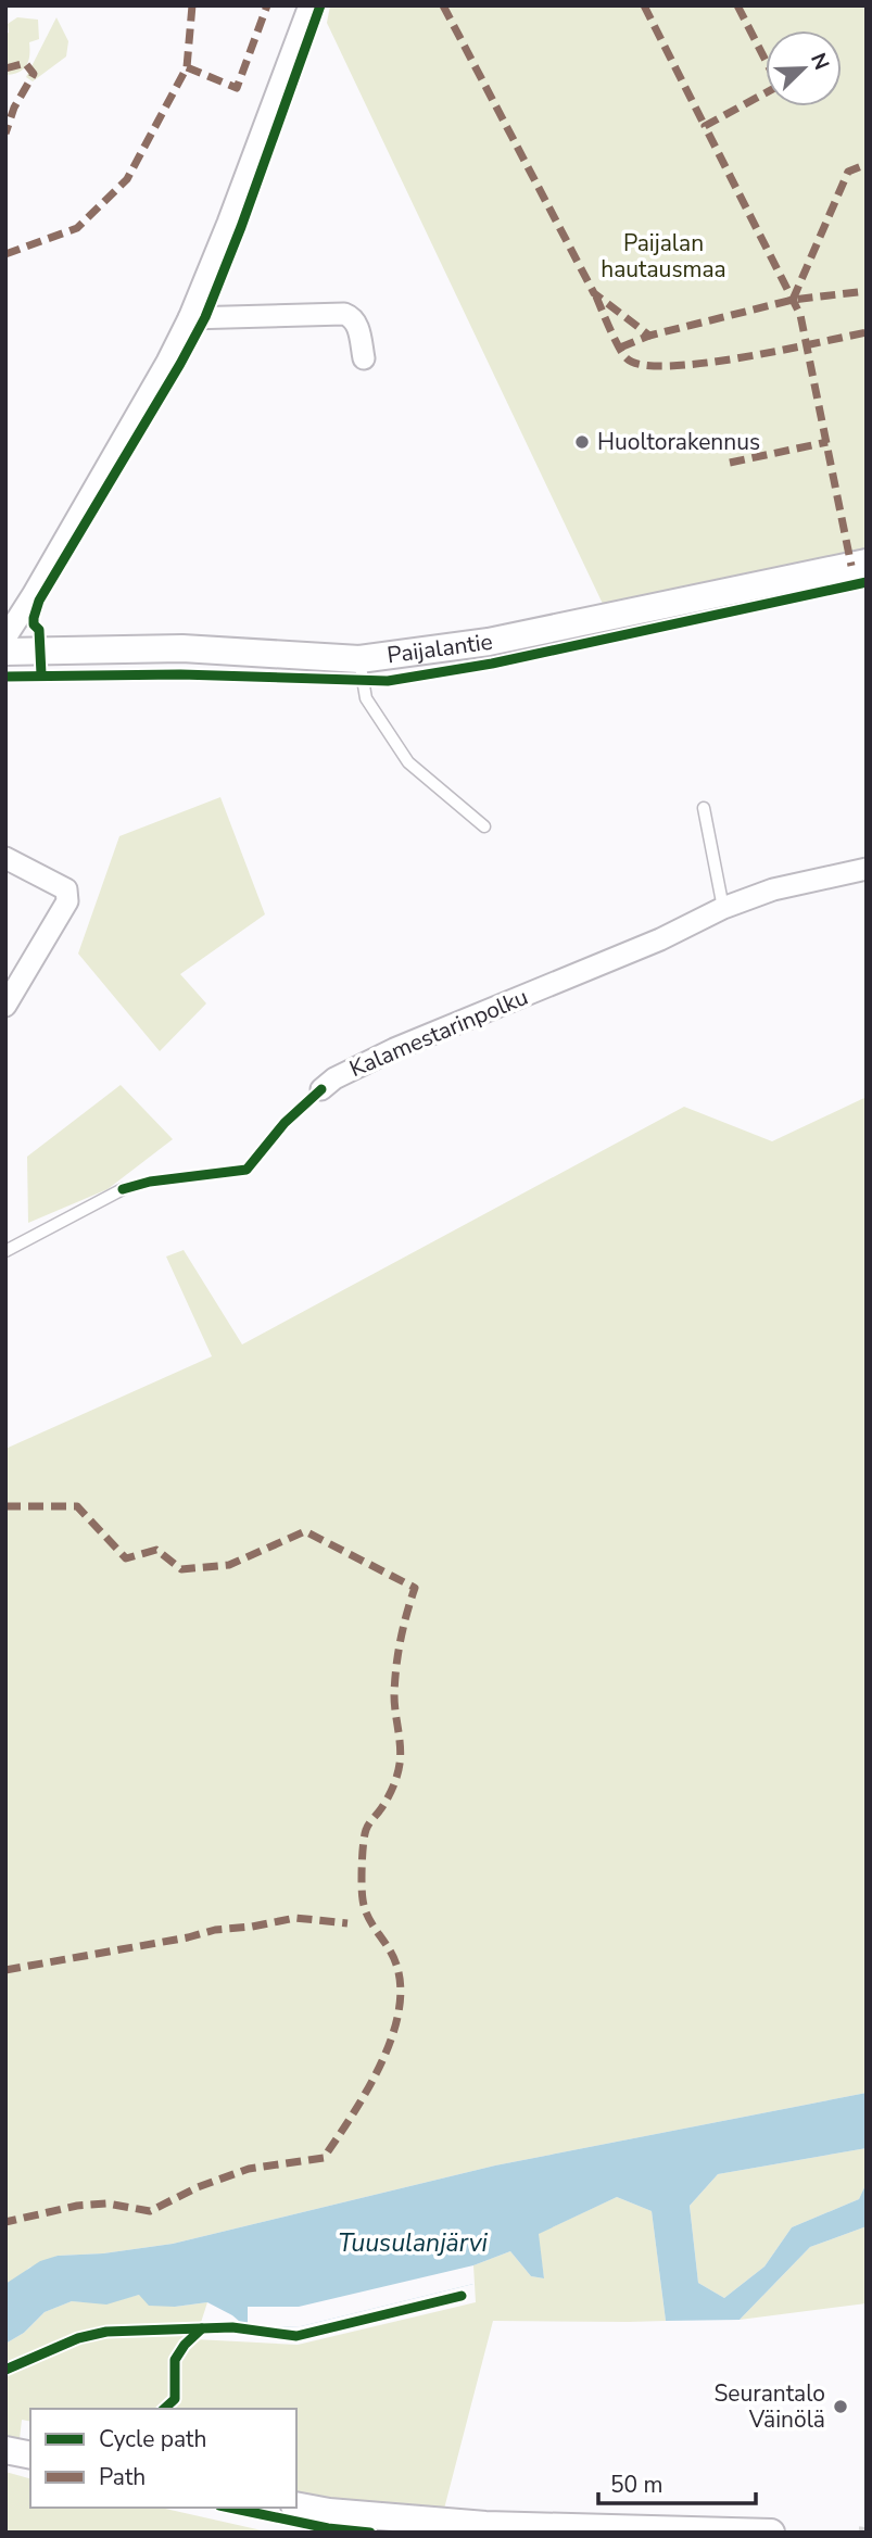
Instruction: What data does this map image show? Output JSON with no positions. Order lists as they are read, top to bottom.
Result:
{
  "streets": {
    "street": ["Paijalantie", "Kalamestarinpolku"]
  },
  "water": ["Tuusulanjärvi"],
  "parks": ["Paijalan hautausmaa"],
  "places": ["Huoltorakennus", "Seurantalo Väinölä"],
  "legend": ["Cycle path", "Path"],
  "scale_bar": "50 m",
  "north": "top right"
}
